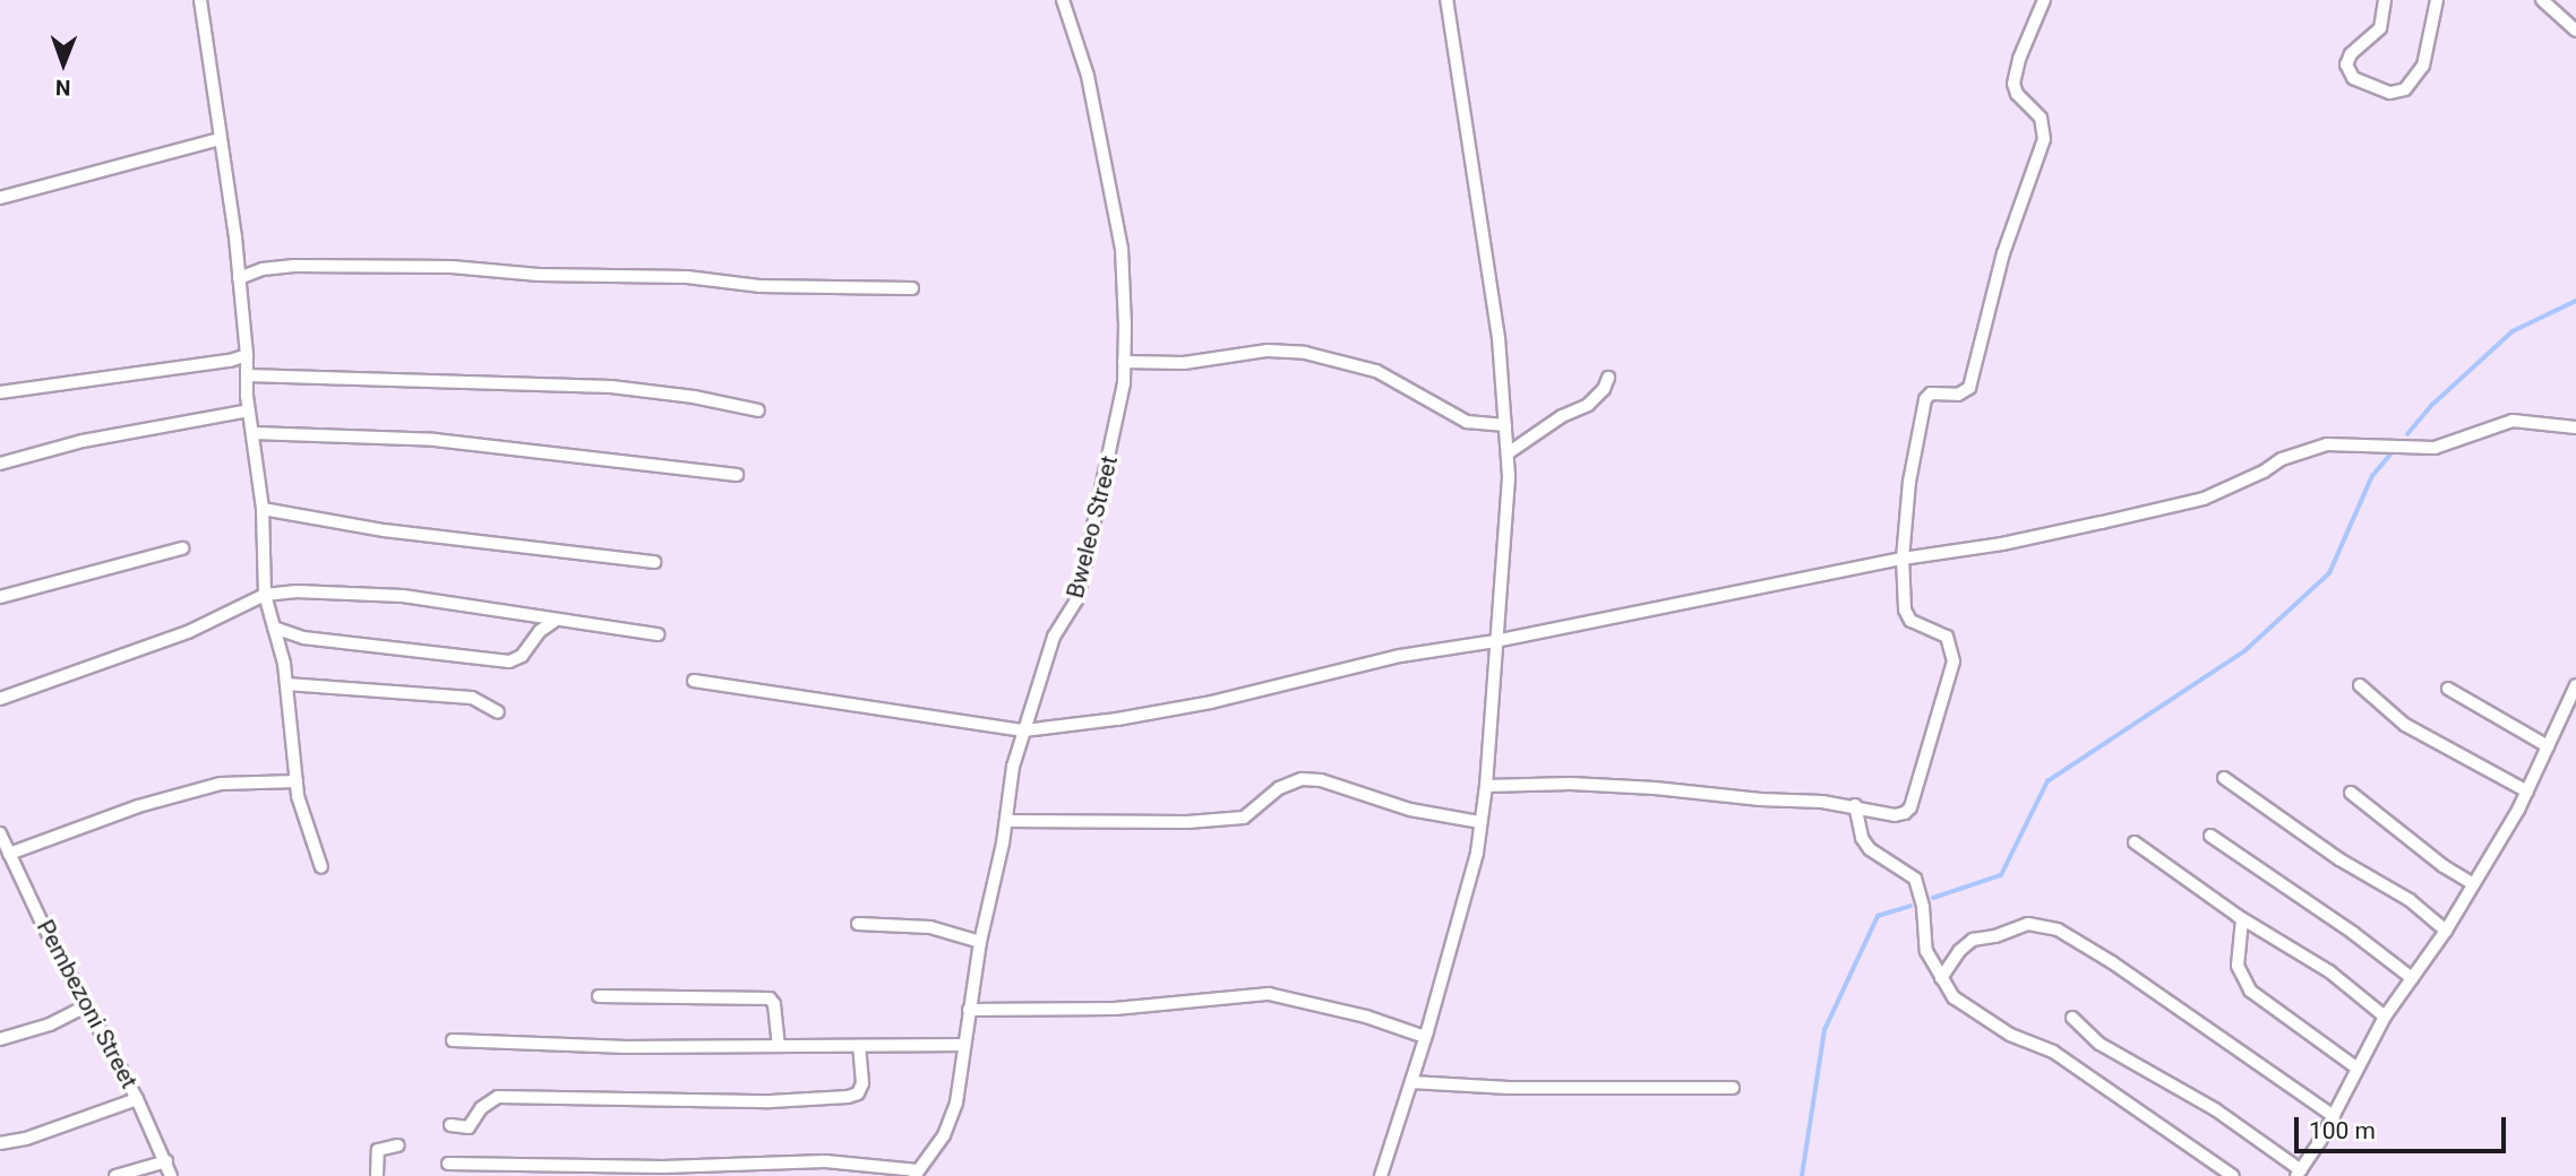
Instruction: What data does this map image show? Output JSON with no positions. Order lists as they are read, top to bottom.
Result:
{
  "streets": {
    "street": ["Bweleo Street", "Pembezoni Street"]
  },
  "scale_bar": "100 m",
  "north": "bottom"
}
